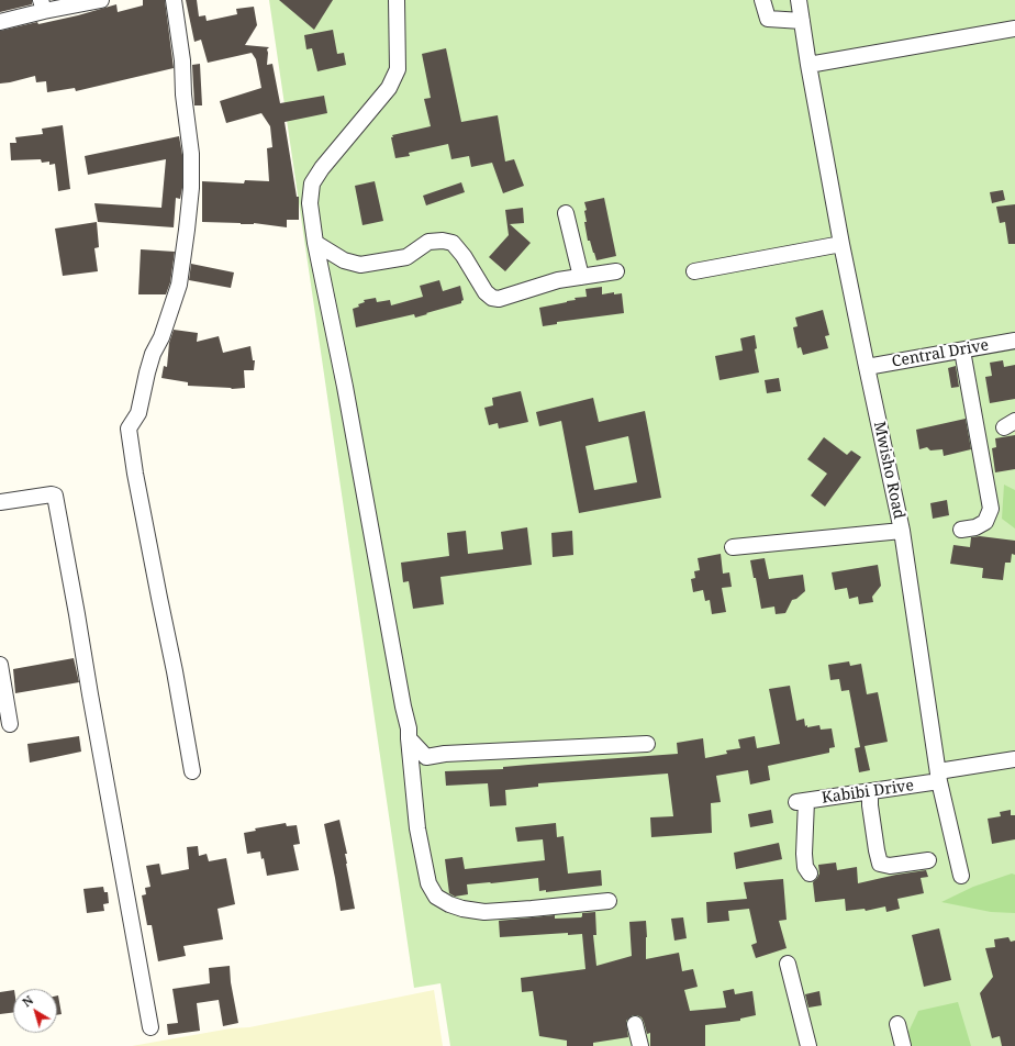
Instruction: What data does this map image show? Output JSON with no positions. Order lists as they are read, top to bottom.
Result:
{
  "streets": {
    "street": ["Central Drive", "Mwisho Road", "Kabibi Drive"]
  },
  "crossings": [
    ["Central Drive", "Mwisho Road"],
    ["Mwisho Road", "Kabibi Drive"]
  ],
  "north": "top left"
}
